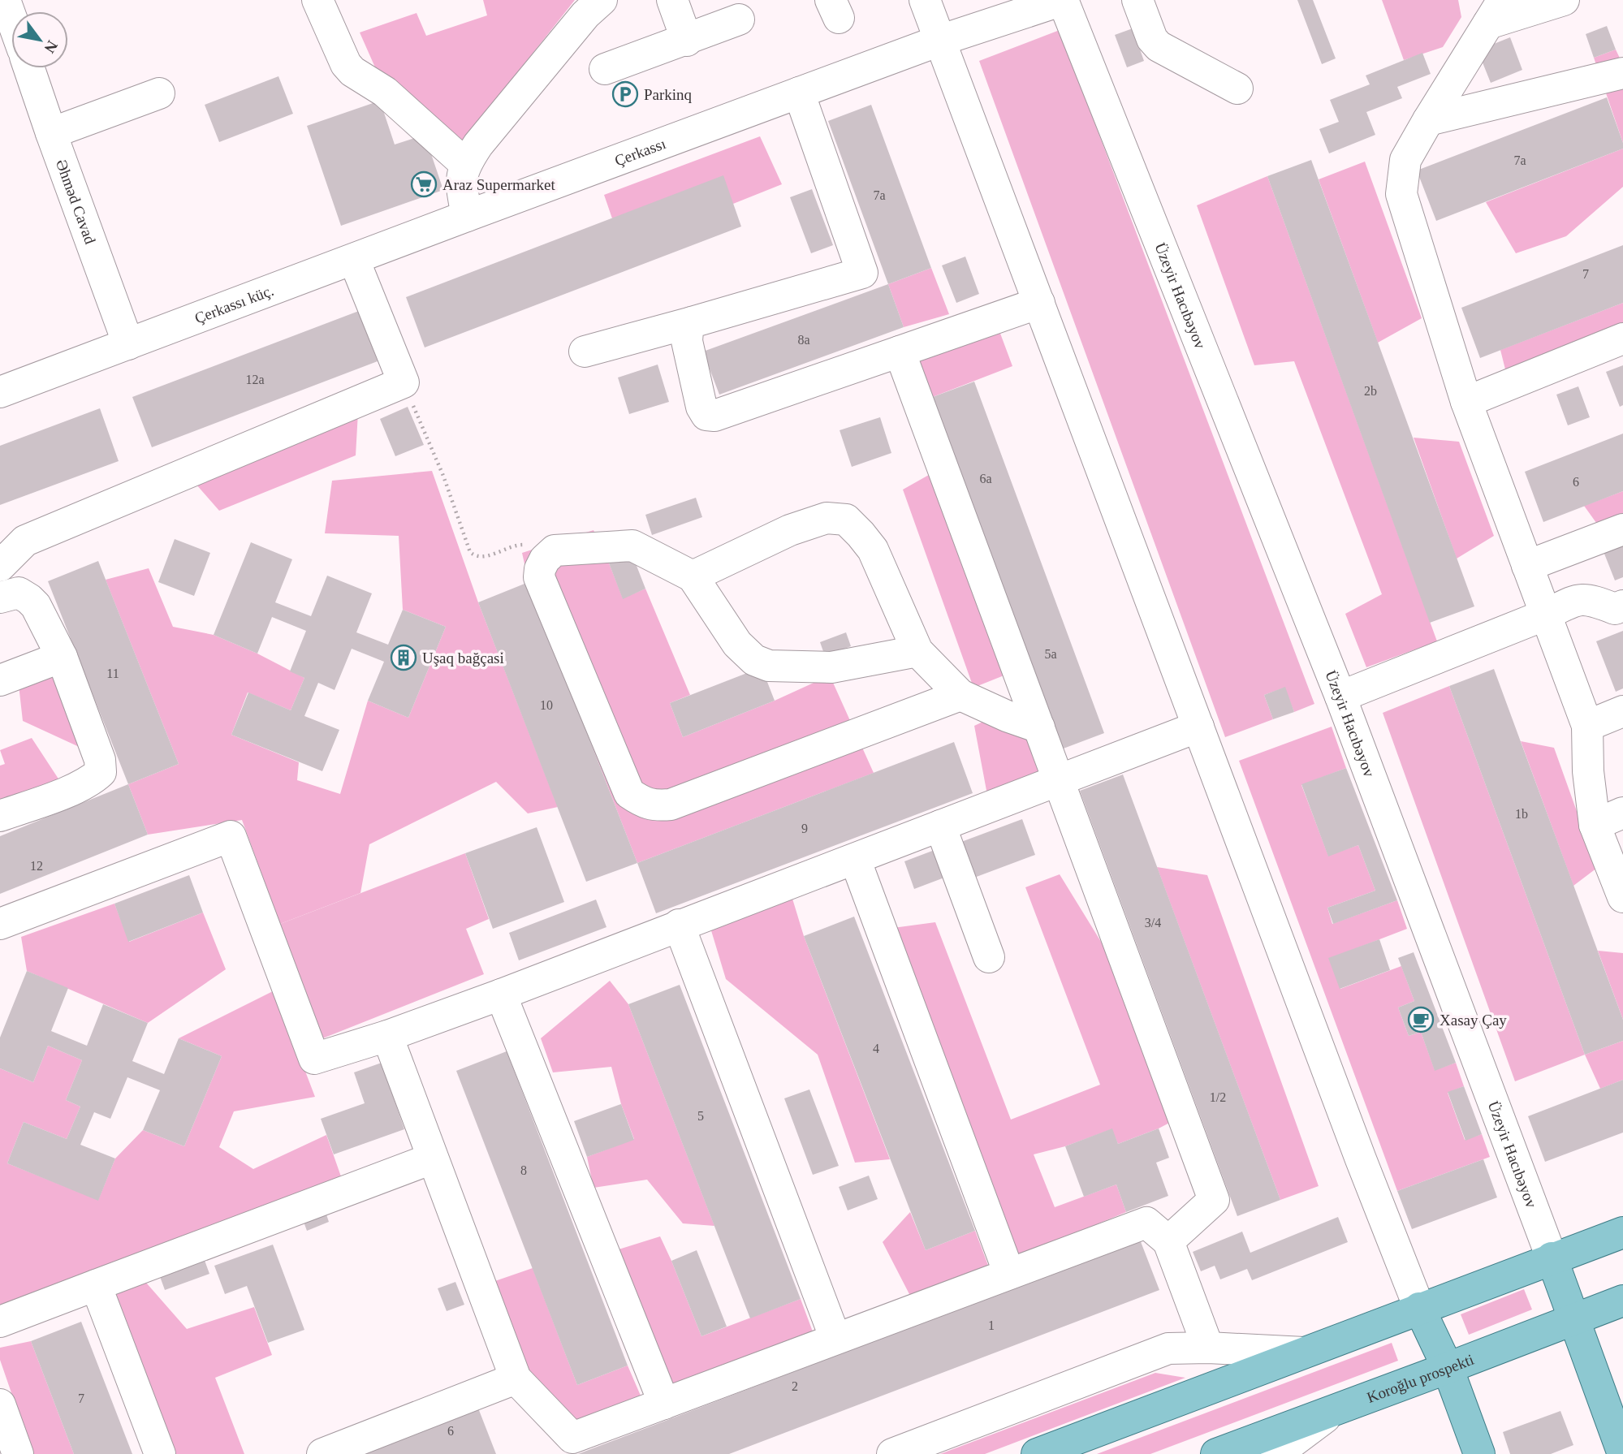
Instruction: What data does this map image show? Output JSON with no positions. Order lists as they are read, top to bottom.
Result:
{
  "streets": {
    "main road": ["Üzeyir Hacıbəyov", "Koroğlu prospekti"],
    "street": ["Çerkassı", "Əhməd Cavad", "Çerkassı küç."]
  },
  "crossings": [
    ["Çerkassı", "Üzeyir Hacıbəyov"],
    ["Çerkassı", "Çerkassı küç."],
    ["Əhməd Cavad", "Çerkassı küç."],
    ["Üzeyir Hacıbəyov", "Koroğlu prospekti"]
  ],
  "places": {
    "parking": ["Parkinq"],
    "supermarket": ["Araz Supermarket"],
    "building": ["Uşaq bağçasi"],
    "cafe": ["Xasay Çay"]
  },
  "house_numbers": [
    "7a",
    "7a",
    "7",
    "8a",
    "12a",
    "2b",
    "6a",
    "6",
    "5a",
    "11",
    "10",
    "1b",
    "9",
    "12",
    "3/4",
    "4",
    "1/2",
    "5",
    "8",
    "1",
    "2",
    "7",
    "6"
  ],
  "north": "bottom right"
}
